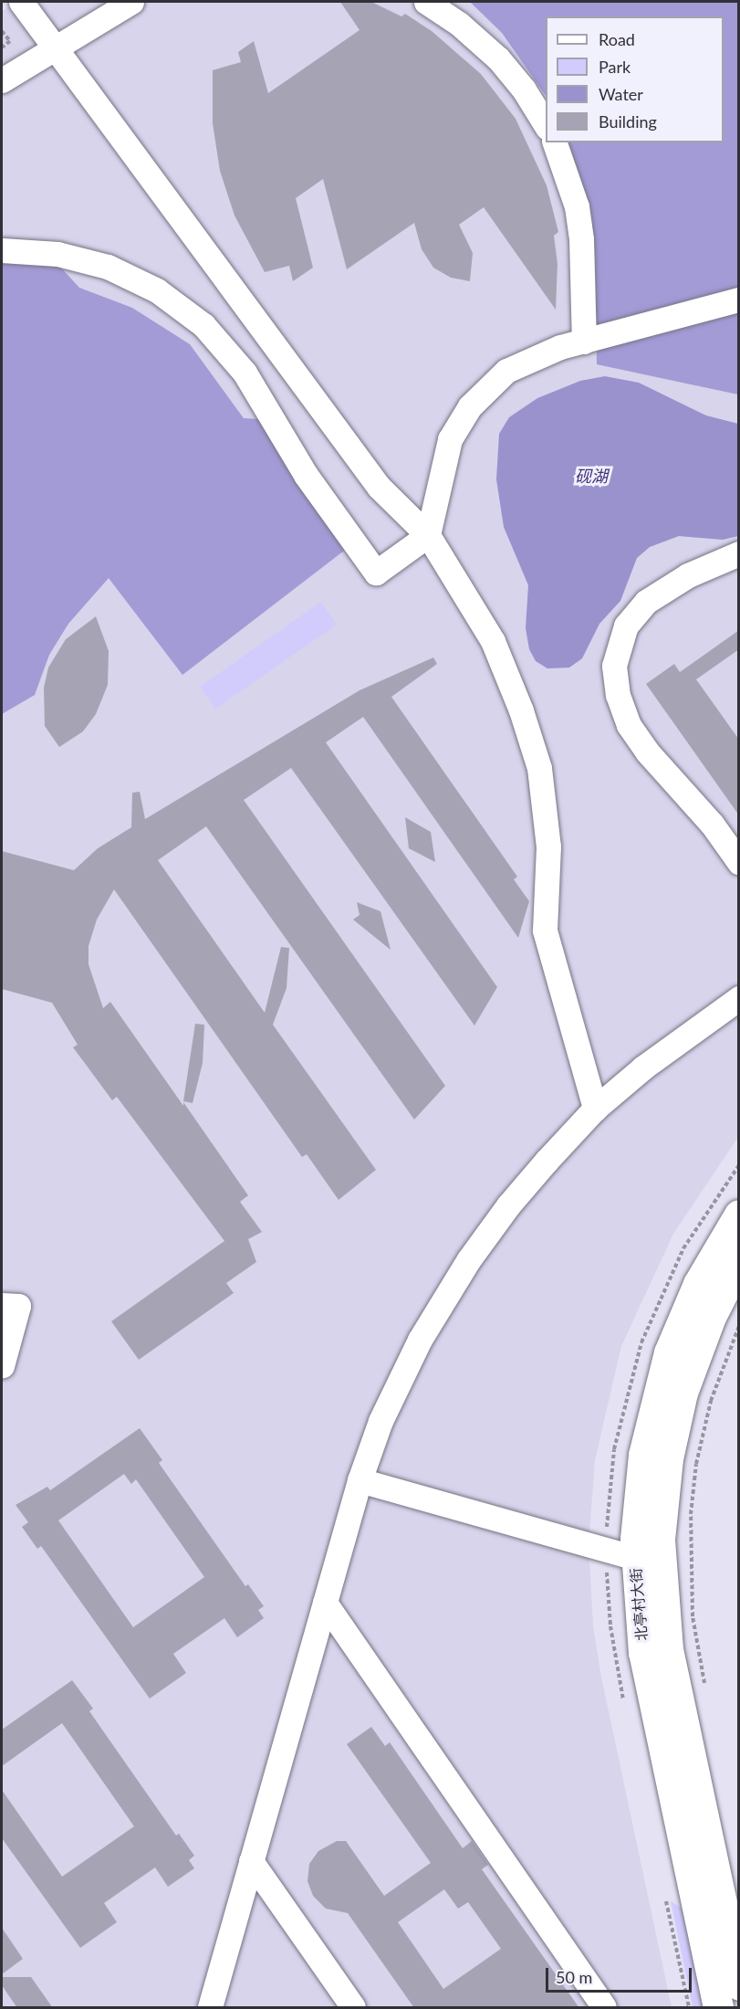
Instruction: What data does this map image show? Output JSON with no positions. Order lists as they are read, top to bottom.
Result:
{
  "streets": {
    "main road": ["北亭村大街"]
  },
  "water": ["砚湖"],
  "legend": [
    "Road",
    "Park",
    "Water",
    "Building"
  ],
  "scale_bar": "50 m"
}
